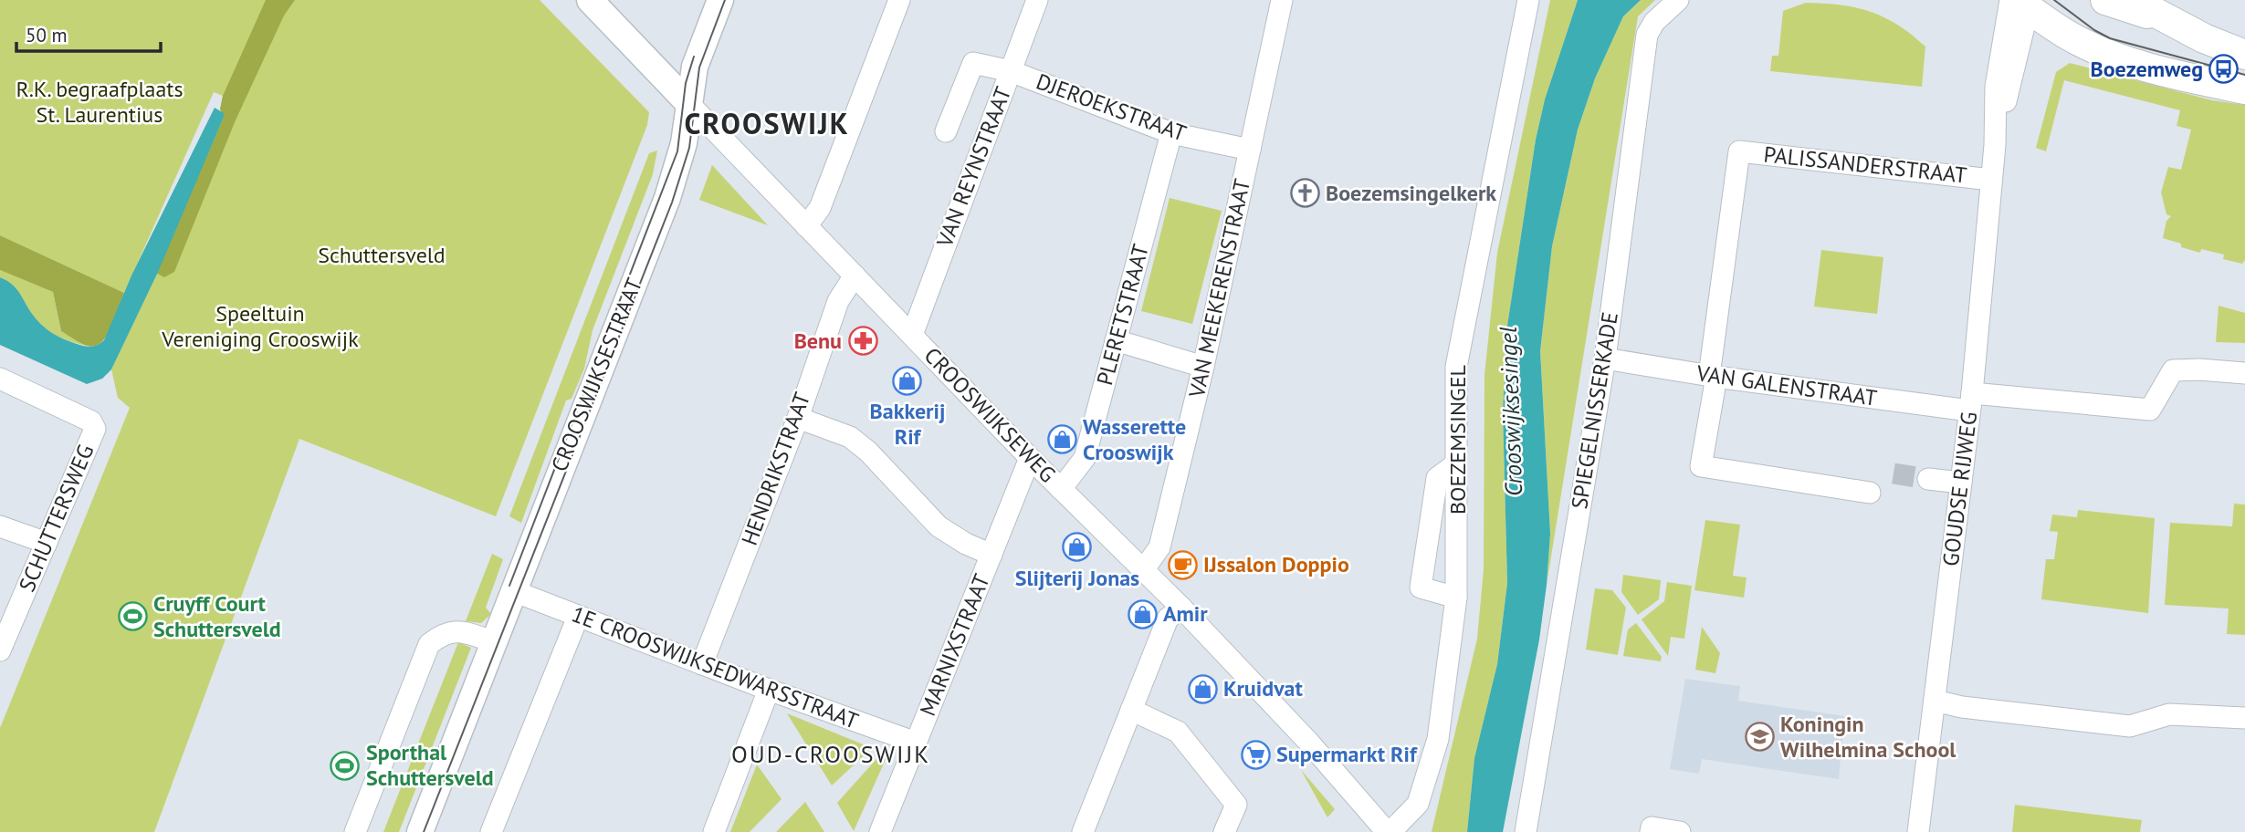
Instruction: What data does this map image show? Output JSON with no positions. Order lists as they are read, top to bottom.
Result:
{
  "streets": {
    "street": [
      "DJEROEKSTRAAT",
      "PALISSANDERSTRAAT",
      "VAN REYNSTRAAT",
      "VAN MEEKERENSTRAAT",
      "PLERETSTRAAT",
      "CROOSWIJKSESTRAAT",
      "VAN GALENSTRAAT",
      "SPIEGELNISSERKADE",
      "CROOSWIJKSEWEG",
      "BOEZEMSINGEL",
      "HENDRIKSTRAAT",
      "GOUDSE RIJWEG",
      "SCHUTTERSWEG",
      "MARNIXSTRAAT",
      "1E CROOSWIJKSEDWARSSTRAAT"
    ]
  },
  "crossings": [
    ["DJEROEKSTRAAT", "VAN REYNSTRAAT"],
    ["DJEROEKSTRAAT", "VAN MEEKERENSTRAAT"],
    ["DJEROEKSTRAAT", "PLERETSTRAAT"],
    ["PALISSANDERSTRAAT", "VAN GALENSTRAAT"],
    ["PALISSANDERSTRAAT", "GOUDSE RIJWEG"],
    ["VAN REYNSTRAAT", "CROOSWIJKSEWEG"],
    ["VAN MEEKERENSTRAAT", "CROOSWIJKSEWEG"],
    ["PLERETSTRAAT", "CROOSWIJKSEWEG"],
    ["CROOSWIJKSESTRAAT", "CROOSWIJKSEWEG"],
    ["CROOSWIJKSESTRAAT", "1E CROOSWIJKSEDWARSSTRAAT"],
    ["VAN GALENSTRAAT", "SPIEGELNISSERKADE"],
    ["VAN GALENSTRAAT", "GOUDSE RIJWEG"],
    ["CROOSWIJKSEWEG", "BOEZEMSINGEL"],
    ["CROOSWIJKSEWEG", "HENDRIKSTRAAT"],
    ["CROOSWIJKSEWEG", "MARNIXSTRAAT"],
    ["HENDRIKSTRAAT", "1E CROOSWIJKSEDWARSSTRAAT"],
    ["MARNIXSTRAAT", "1E CROOSWIJKSEDWARSSTRAAT"]
  ],
  "districts": ["CROOSWIJK", "OUD-CROOSWIJK"],
  "water": ["Crooswijksesingel"],
  "parks": ["R.K. begraafplaats St. Laurentius", "Schuttersveld", "Speeltuin Vereniging Crooswijk"],
  "places": {
    "bus stop": ["Boezemweg"],
    "church": ["Boezemsingelkerk"],
    "pharmacy": ["Benu"],
    "shop": [
      "Bakkerij Rif",
      "Wasserette Crooswijk",
      "Slijterij Jonas",
      "Amir",
      "Kruidvat"
    ],
    "cafe": ["IJssalon Doppio"],
    "sports": ["Cruyff Court Schuttersveld", "Sporthal Schuttersveld"],
    "school or university": ["Koningin Wilhelmina School"],
    "supermarket": ["Supermarkt Rif"]
  },
  "scale_bar": "50 m"
}
